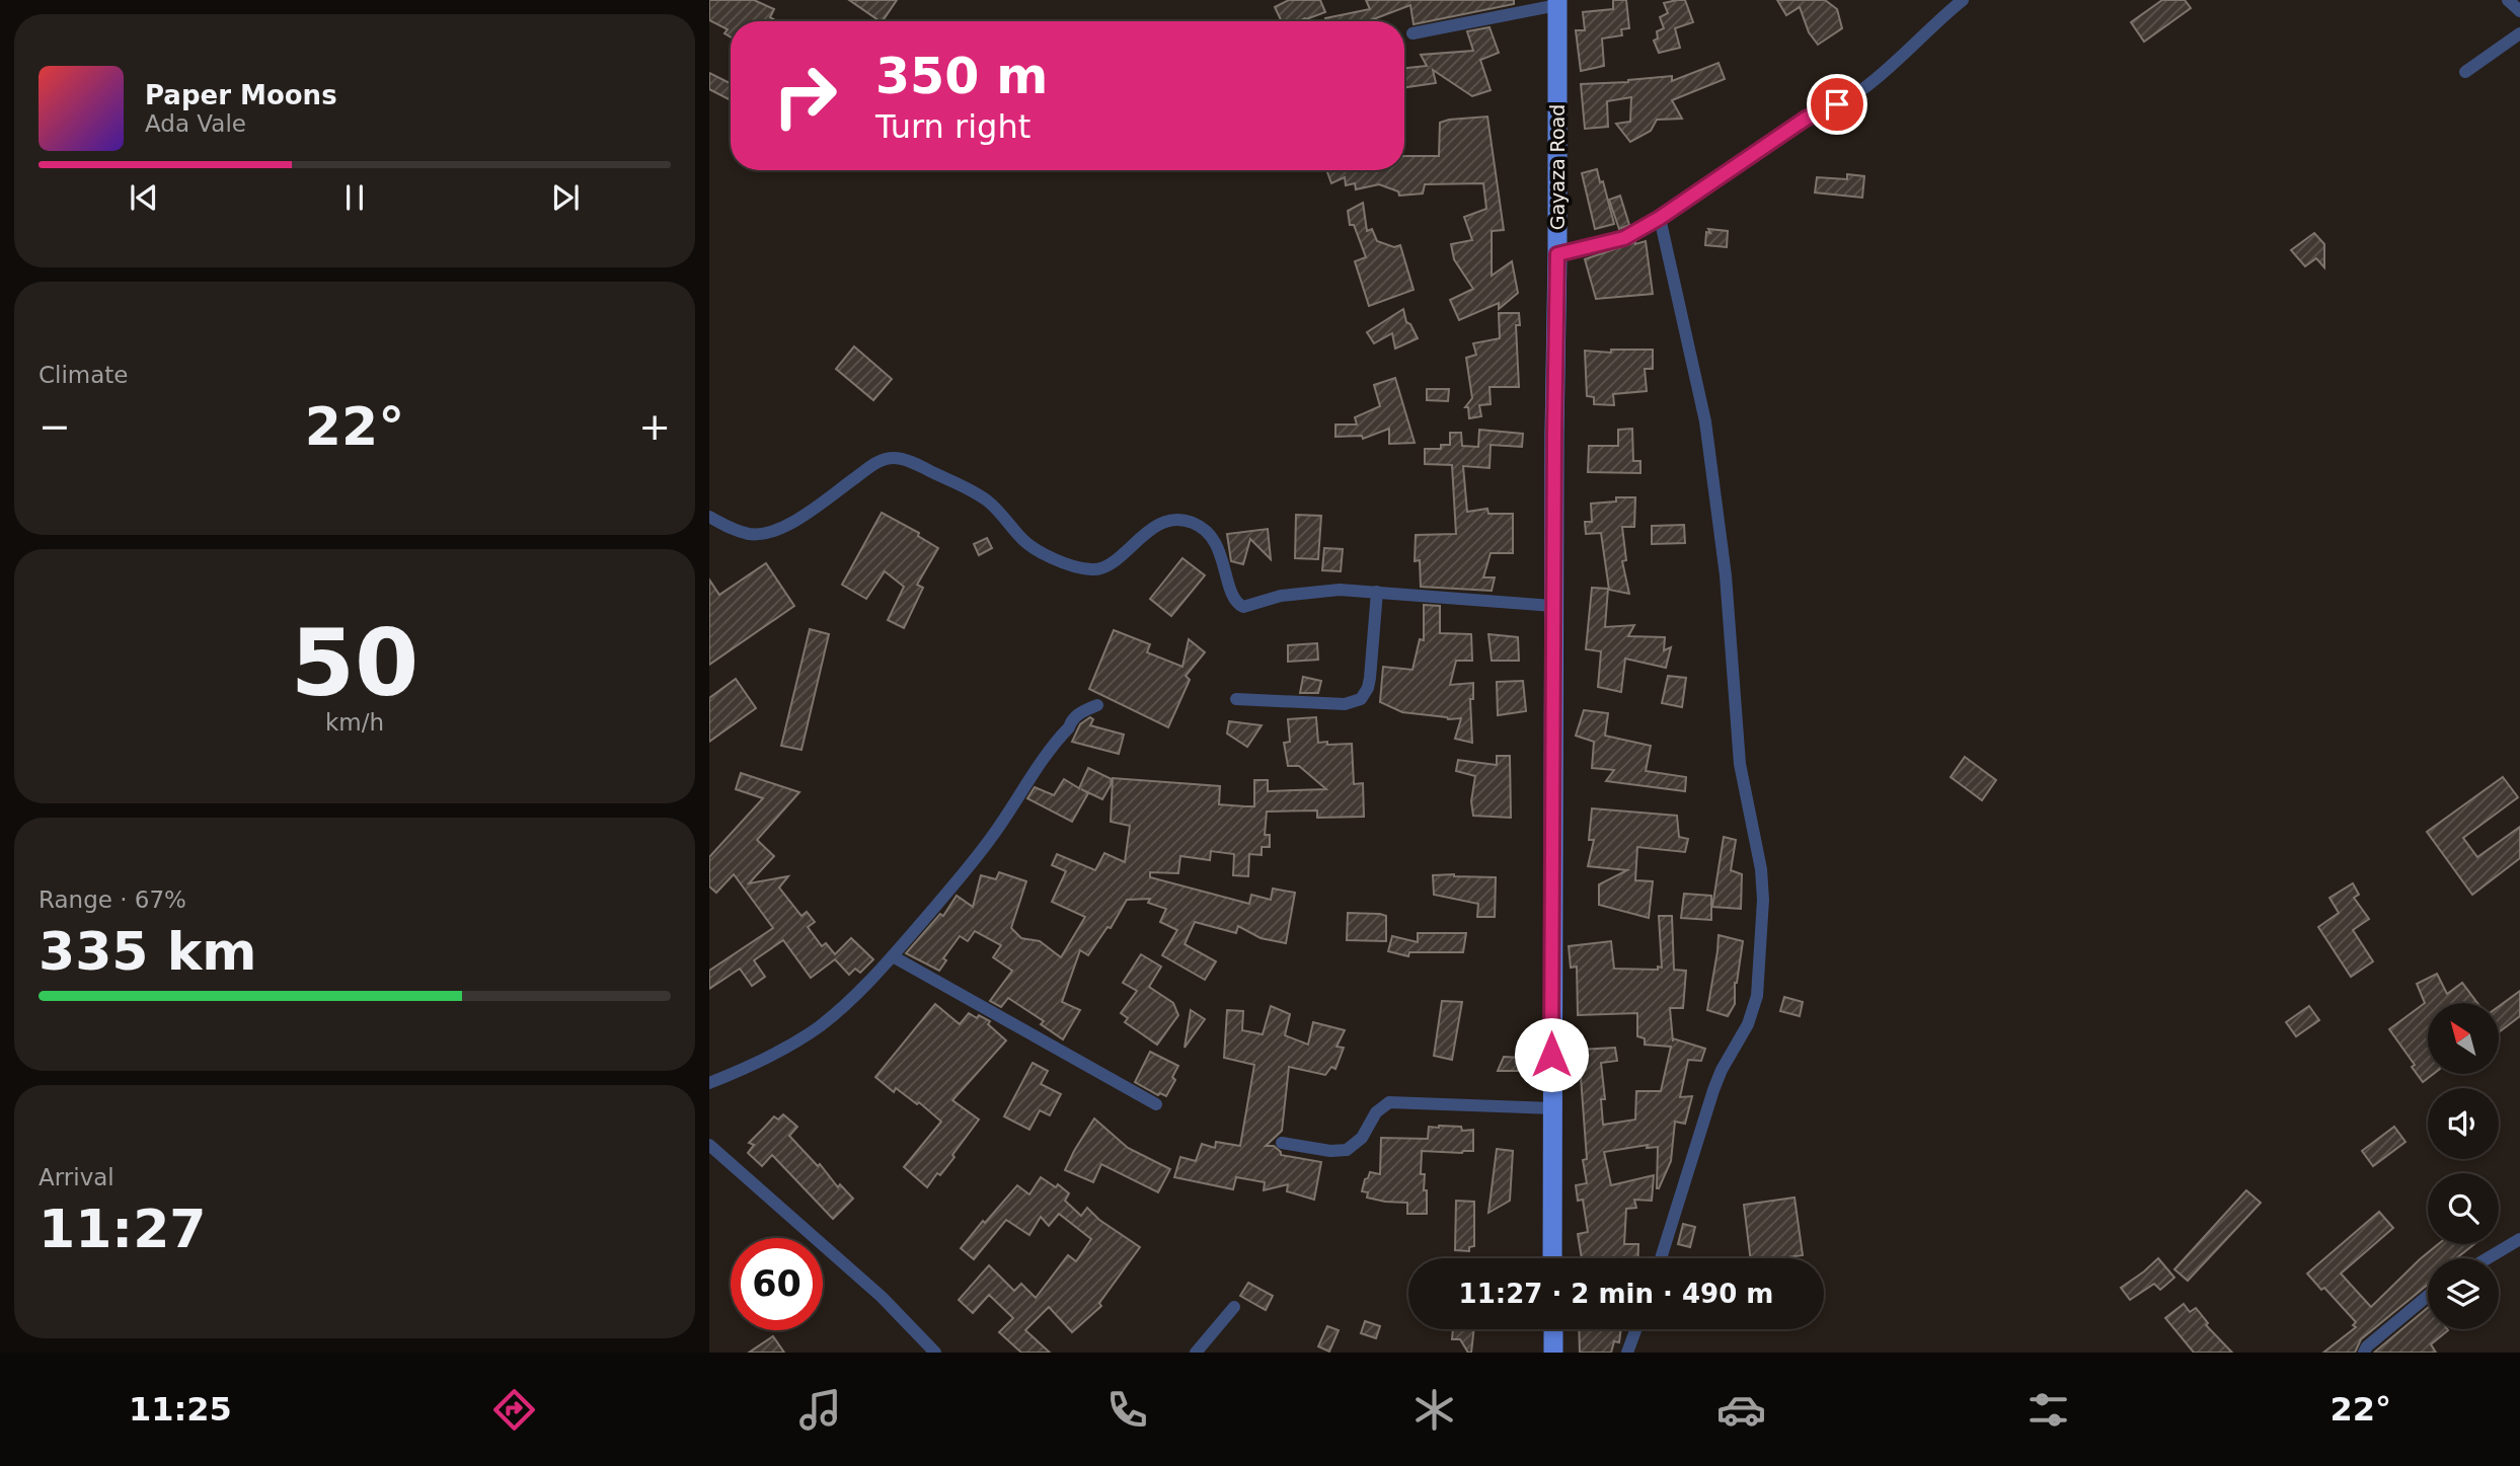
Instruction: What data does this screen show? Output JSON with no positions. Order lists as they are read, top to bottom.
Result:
{
  "streets": {
    "main road": ["Gayaza Road"]
  },
  "north": "top left",
  "page": {
    "turn": ["350 m", "Turn right"],
    "song": ["Paper Moons", "Ada Vale"],
    "tile": [
      "Climate",
      ["50", "km/h"],
      ["Range · 67%", "335 km"],
      ["Arrival", "11:27"]
    ],
    "heat": ["−", "22°", "+"],
    "limit": "60",
    "trip": "11:27 · 2 min · 490 m",
    "tabs": ["11:25", "22°"]
  }
}
